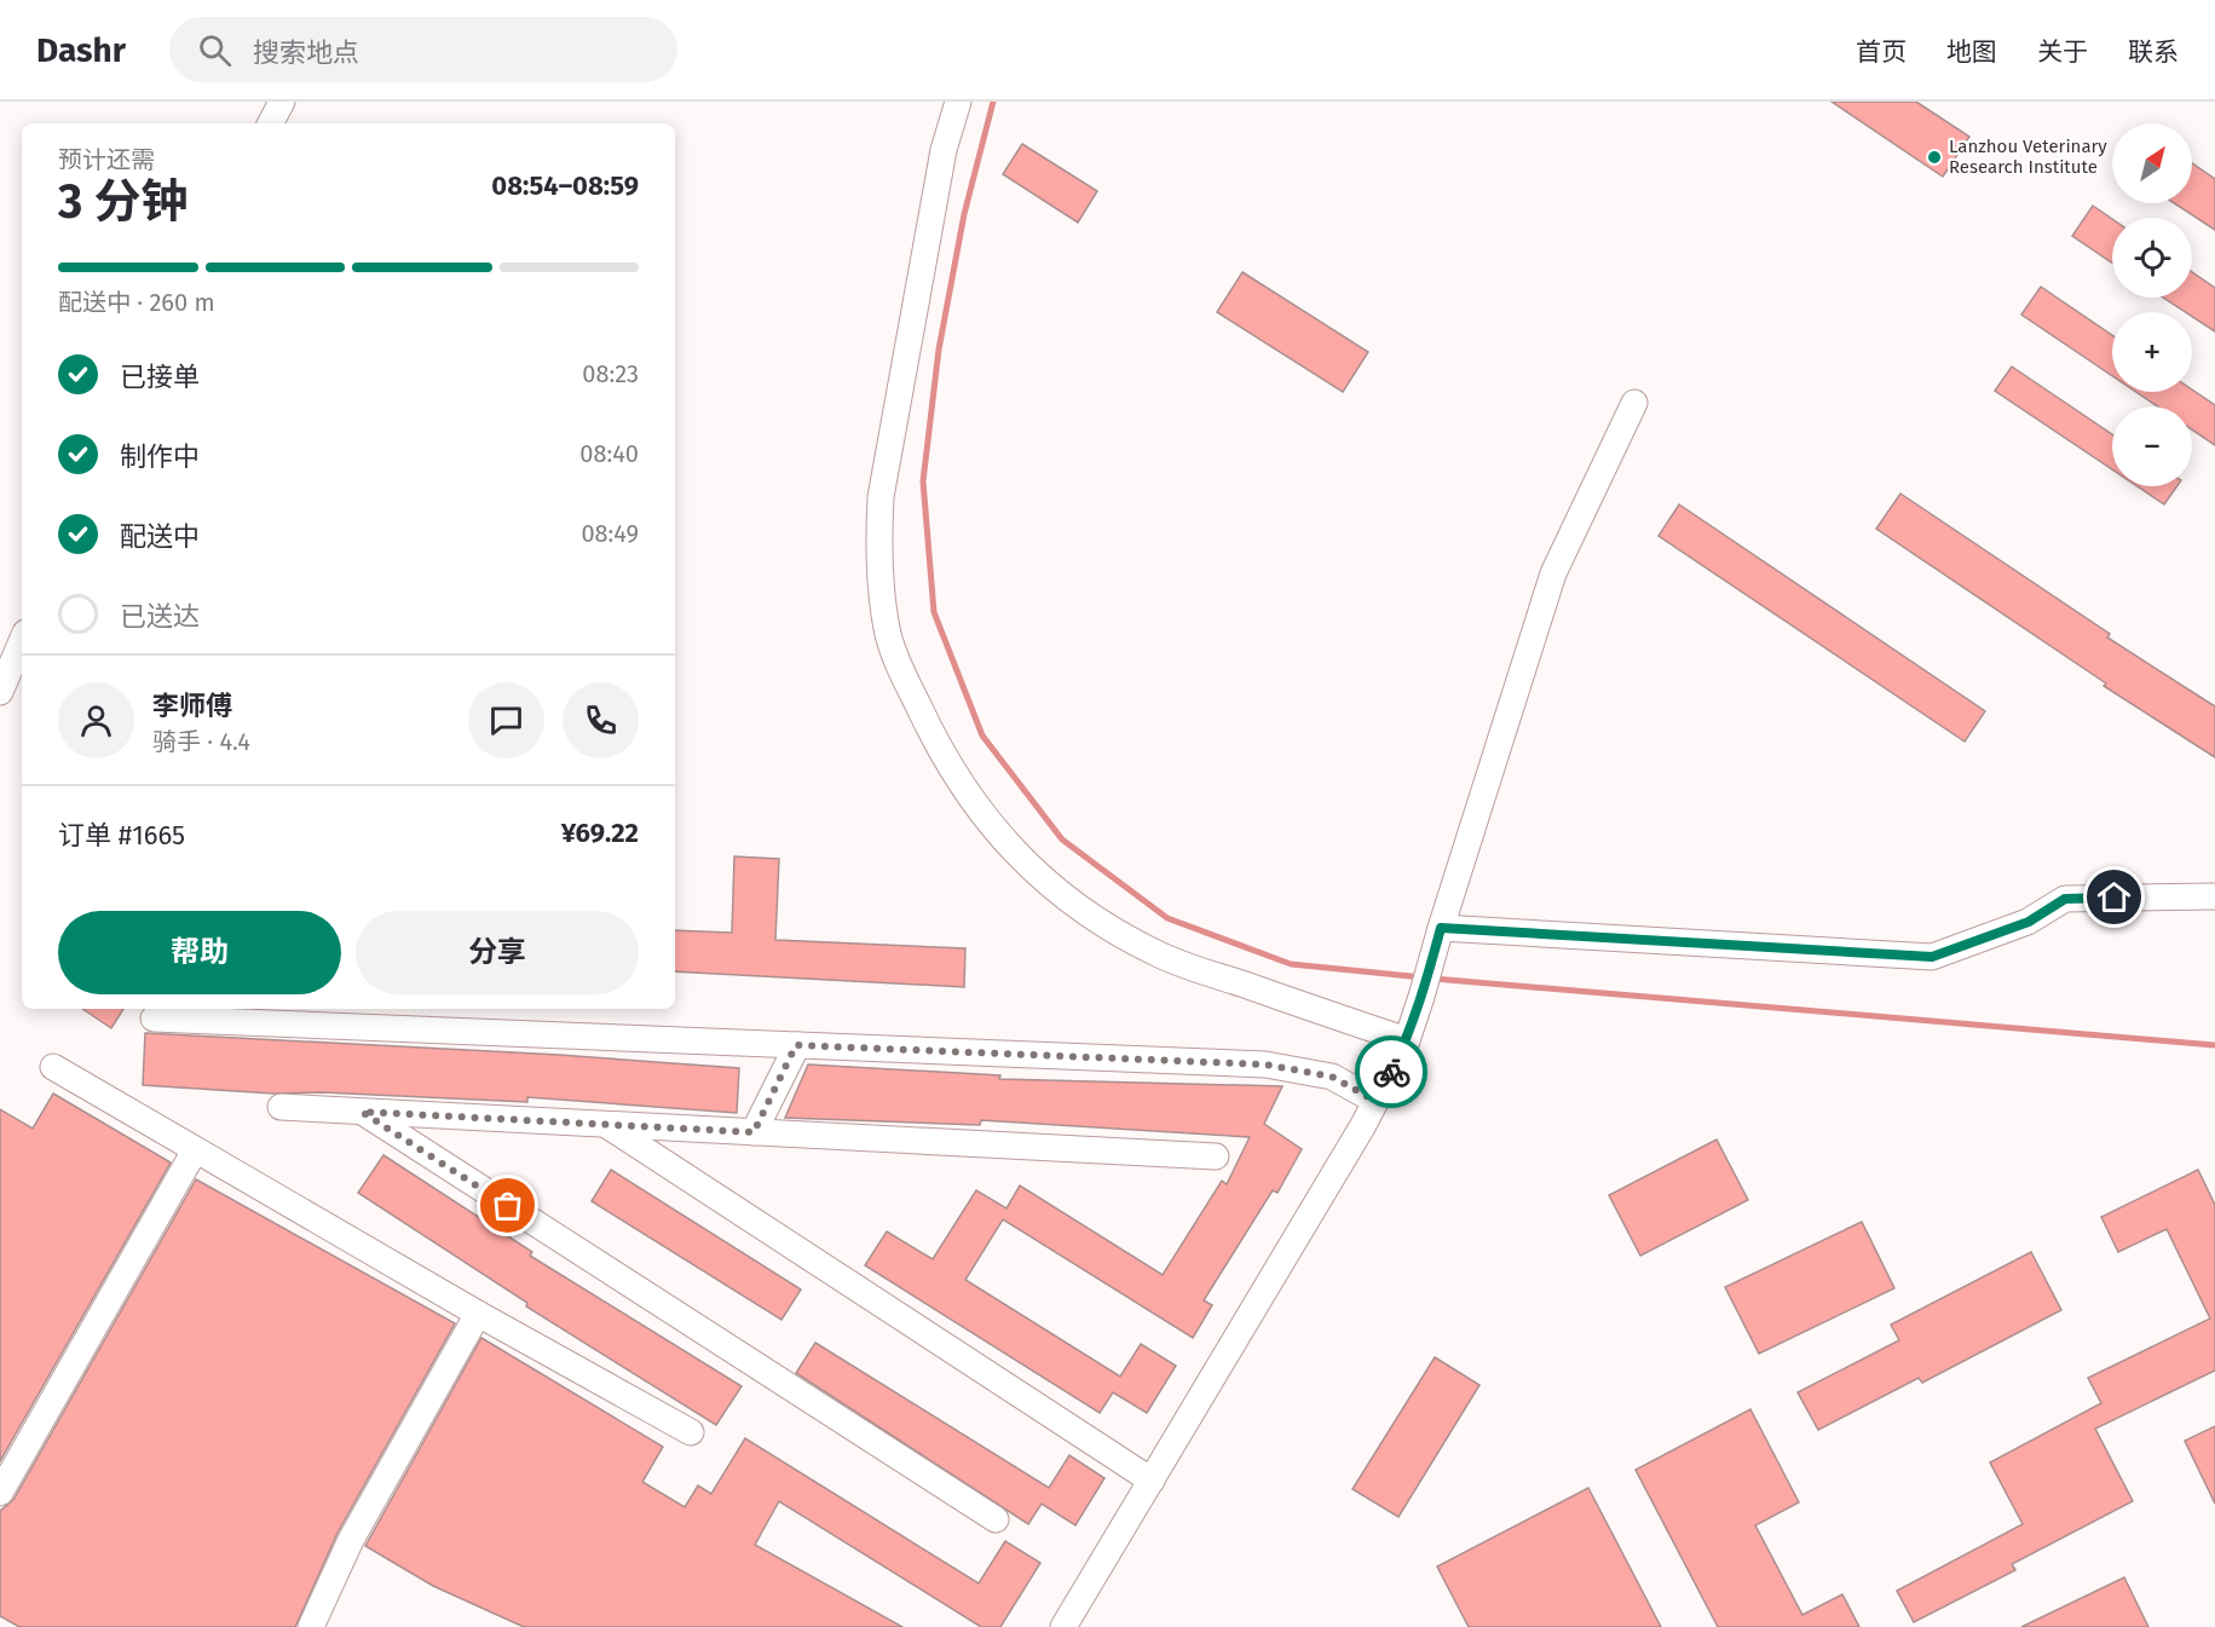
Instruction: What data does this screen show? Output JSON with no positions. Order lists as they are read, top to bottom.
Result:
{
  "places": ["Lanzhou Veterinary Research Institute"],
  "north": "top right",
  "page": {
    "header": "Dashr",
    "search": "搜索地点",
    "nav": [
      "首页",
      "地图",
      "关于",
      "联系"
    ],
    "map_buttons": ["+", "−"],
    "heading": ["3 分钟", "预计还需", "08:54–08:59"],
    "panel": [
      "李师傅",
      "骑手 · 4.4",
      "订单 #1665",
      "¥69.22"
    ],
    "bar": "配送中 · 260 m",
    "list": [
      ["已接单", "08:23"],
      ["制作中", "08:40"],
      ["配送中", "08:49"],
      "已送达"
    ],
    "buttons": ["帮助", "分享"]
  }
}
